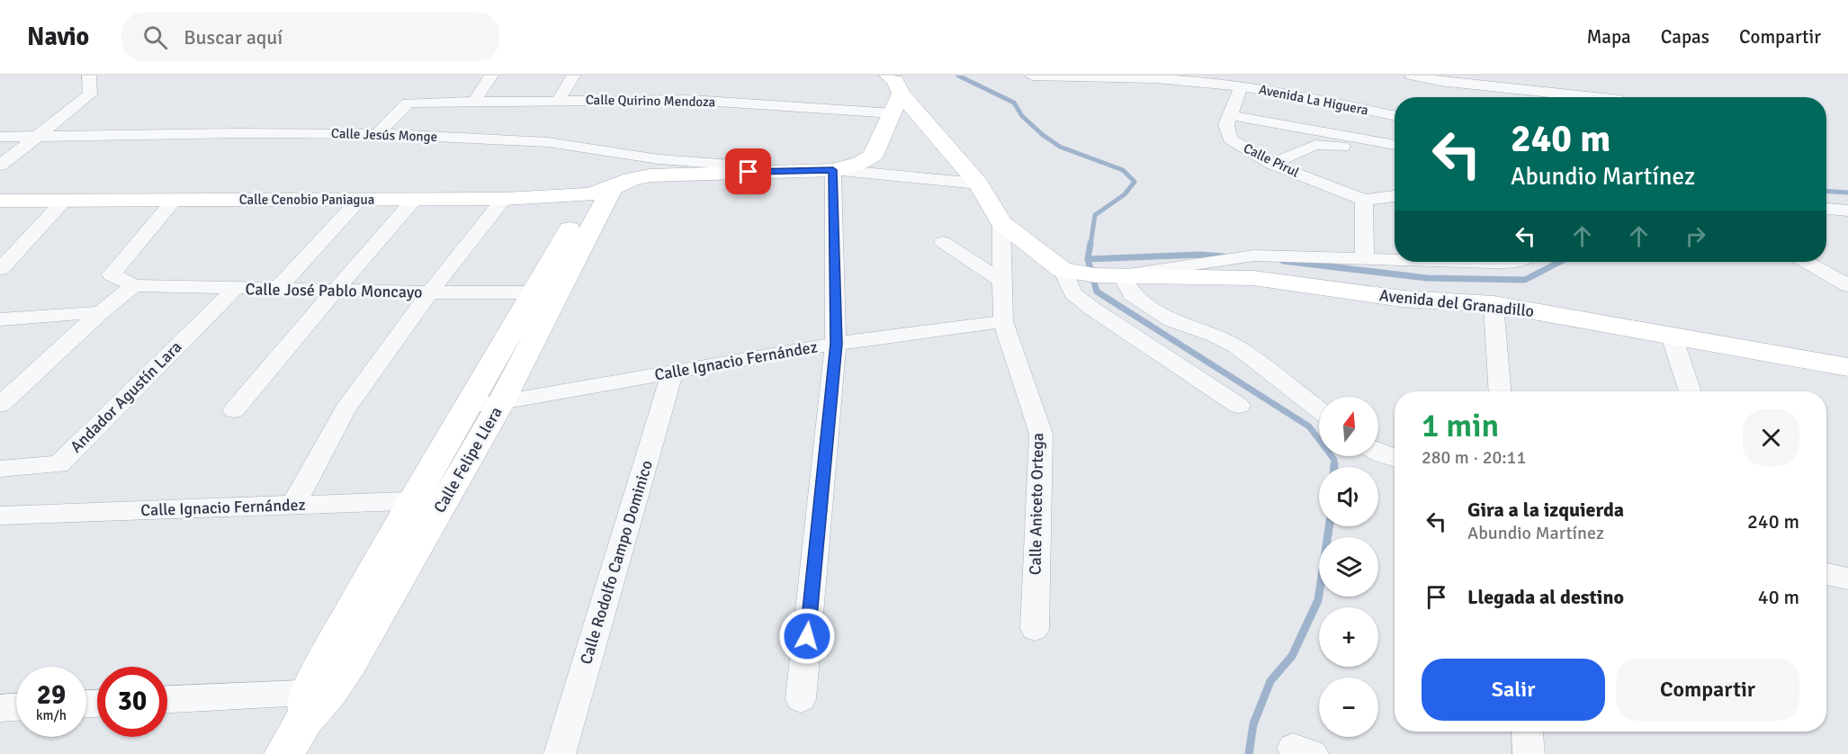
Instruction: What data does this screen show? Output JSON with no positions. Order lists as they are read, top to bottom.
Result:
{
  "streets": {
    "street": [
      "Avenida La Higuera",
      "Calle Quirino Mendoza",
      "Calle Jesús Monge",
      "Calle Pirul",
      "Calle Cenobio Paniagua",
      "Calle José Pablo Moncayo",
      "Avenida del Granadillo",
      "Calle Ignacio Fernández",
      "Andador Agustín Lara",
      "Calle Felipe Llera",
      "Calle Aniceto Ortega",
      "Calle Rodolfo Campo Dominico"
    ]
  },
  "crossings": [
    ["Calle Quirino Mendoza", "Calle Jesús Monge"],
    ["Calle Quirino Mendoza", "Calle Cenobio Paniagua"],
    ["Calle Jesús Monge", "Calle Cenobio Paniagua"],
    ["Calle Cenobio Paniagua", "Calle Felipe Llera"],
    ["Calle José Pablo Moncayo", "Andador Agustín Lara"],
    ["Calle José Pablo Moncayo", "Calle Felipe Llera"],
    ["Calle Ignacio Fernández", "Calle Felipe Llera"],
    ["Calle Ignacio Fernández", "Calle Aniceto Ortega"],
    ["Calle Ignacio Fernández", "Calle Rodolfo Campo Dominico"]
  ],
  "north": "top",
  "page": {
    "header": "Navio",
    "search": "Buscar aquí",
    "nav": ["Mapa", "Capas", "Compartir"],
    "turn": ["240 m", "Abundio Martínez"],
    "heading": ["1 min", "280 m · 20:11"],
    "map_buttons": ["+", "−"],
    "list": [
      {
        "name": "Gira a la izquierda",
        "note": "Abundio Martínez",
        "value": "240 m"
      },
      {
        "name": "Llegada al destino",
        "value": "40 m"
      }
    ],
    "buttons": ["Salir", "Compartir"],
    "speed": "29 km/h",
    "limit": "30"
  }
}
